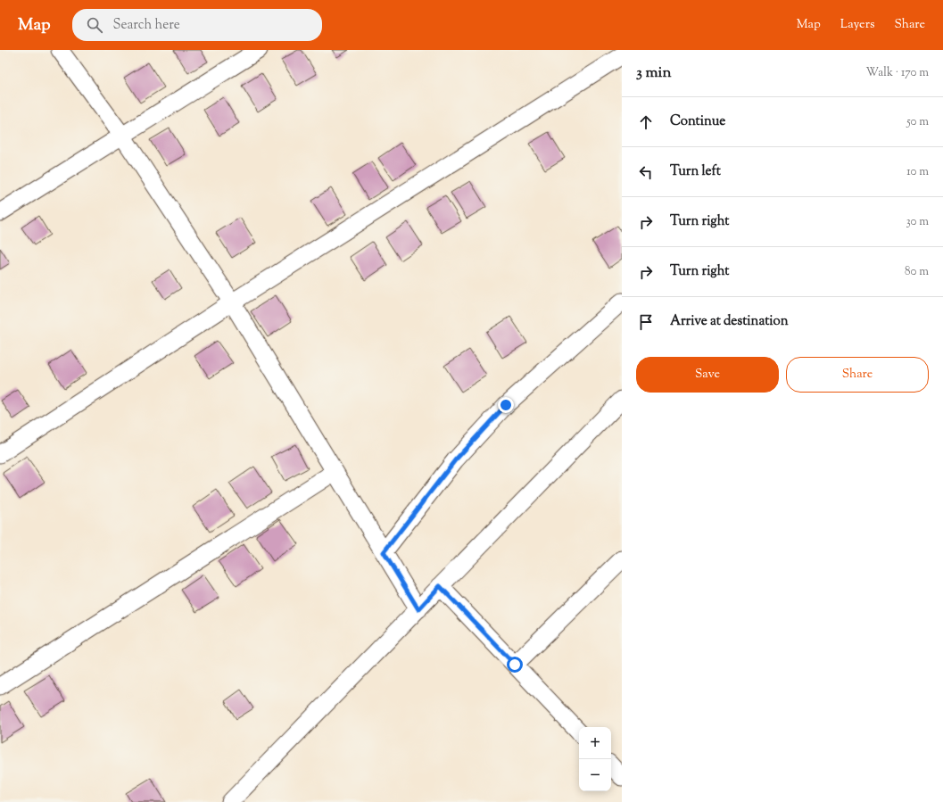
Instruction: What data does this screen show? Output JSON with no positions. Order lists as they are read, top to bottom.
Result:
{
  "page": {
    "header": "Map",
    "search": "Search here",
    "nav": ["Map", "Layers", "Share"],
    "heading": ["3 min", "Walk · 170 m"],
    "list": [
      ["Continue", "50 m"],
      ["Turn left", "10 m"],
      ["Turn right", "30 m"],
      ["Turn right", "80 m"],
      "Arrive at destination"
    ],
    "buttons": ["Save", "Share"],
    "map_buttons": ["+", "−"]
  }
}
